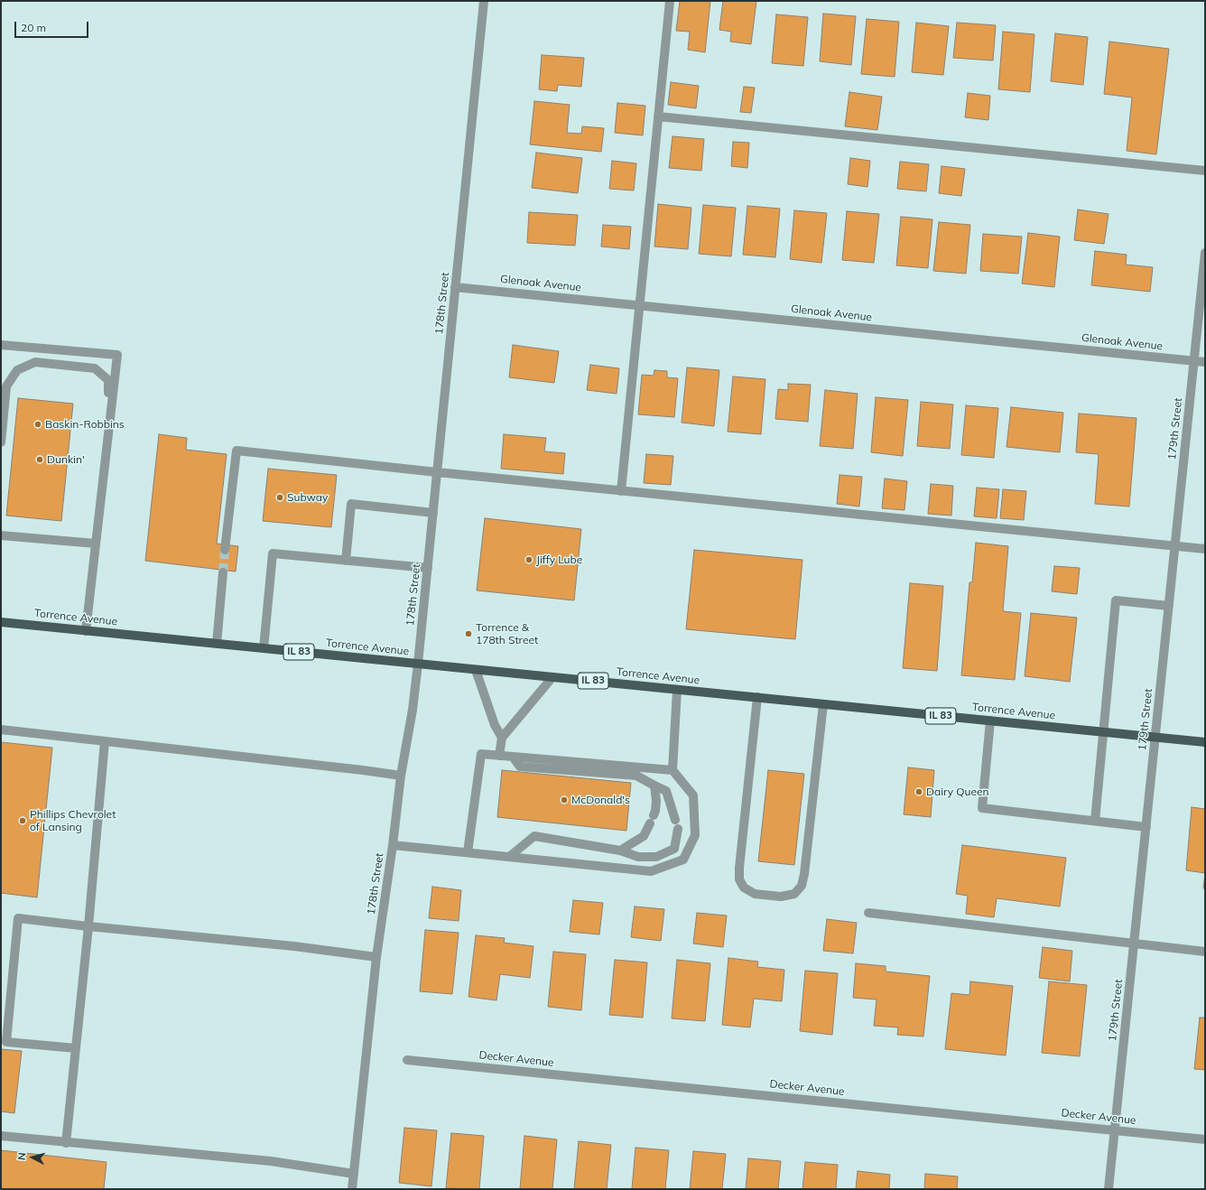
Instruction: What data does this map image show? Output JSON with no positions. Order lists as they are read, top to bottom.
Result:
{
  "streets": {
    "main road": ["Torrence Avenue", "IL 83"],
    "street": [
      "Glenoak Avenue",
      "178th Street",
      "179th Street",
      "Decker Avenue"
    ]
  },
  "crossings": [
    ["Glenoak Avenue", "178th Street"],
    ["Glenoak Avenue", "179th Street"],
    ["178th Street", "Torrence Avenue"],
    ["179th Street", "Torrence Avenue"],
    ["179th Street", "Decker Avenue"]
  ],
  "places": [
    "Baskin-Robbins",
    "Dunkin'",
    "Subway",
    "Jiffy Lube",
    "Torrence & 178th Street",
    "Dairy Queen",
    "McDonald's",
    "Phillips Chevrolet of Lansing"
  ],
  "scale_bar": "20 m",
  "north": "left"
}
